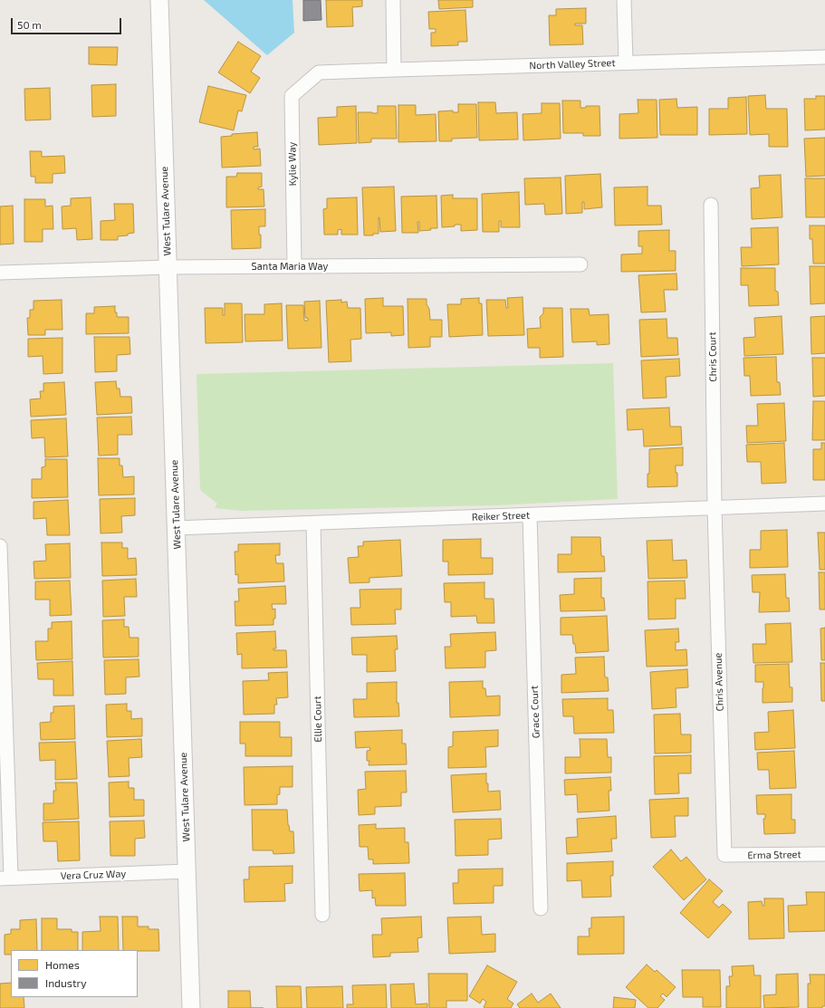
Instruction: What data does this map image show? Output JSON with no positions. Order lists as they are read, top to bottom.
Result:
{
  "streets": {
    "street": [
      "North Valley Street",
      "Kylie Way",
      "West Tulare Avenue",
      "Santa Maria Way",
      "Chris Court",
      "Reiker Street",
      "Chris Avenue",
      "Grace Court",
      "Ellie Court",
      "Erma Street",
      "Vera Cruz Way"
    ]
  },
  "crossings": [
    ["North Valley Street", "Kylie Way"],
    ["Kylie Way", "Santa Maria Way"],
    ["West Tulare Avenue", "Santa Maria Way"],
    ["West Tulare Avenue", "Reiker Street"],
    ["West Tulare Avenue", "Vera Cruz Way"],
    ["Chris Court", "Reiker Street"],
    ["Chris Court", "Chris Avenue"],
    ["Reiker Street", "Chris Avenue"],
    ["Reiker Street", "Grace Court"],
    ["Reiker Street", "Ellie Court"],
    ["Chris Avenue", "Erma Street"]
  ],
  "legend": ["Homes", "Industry"],
  "scale_bar": "50 m"
}
